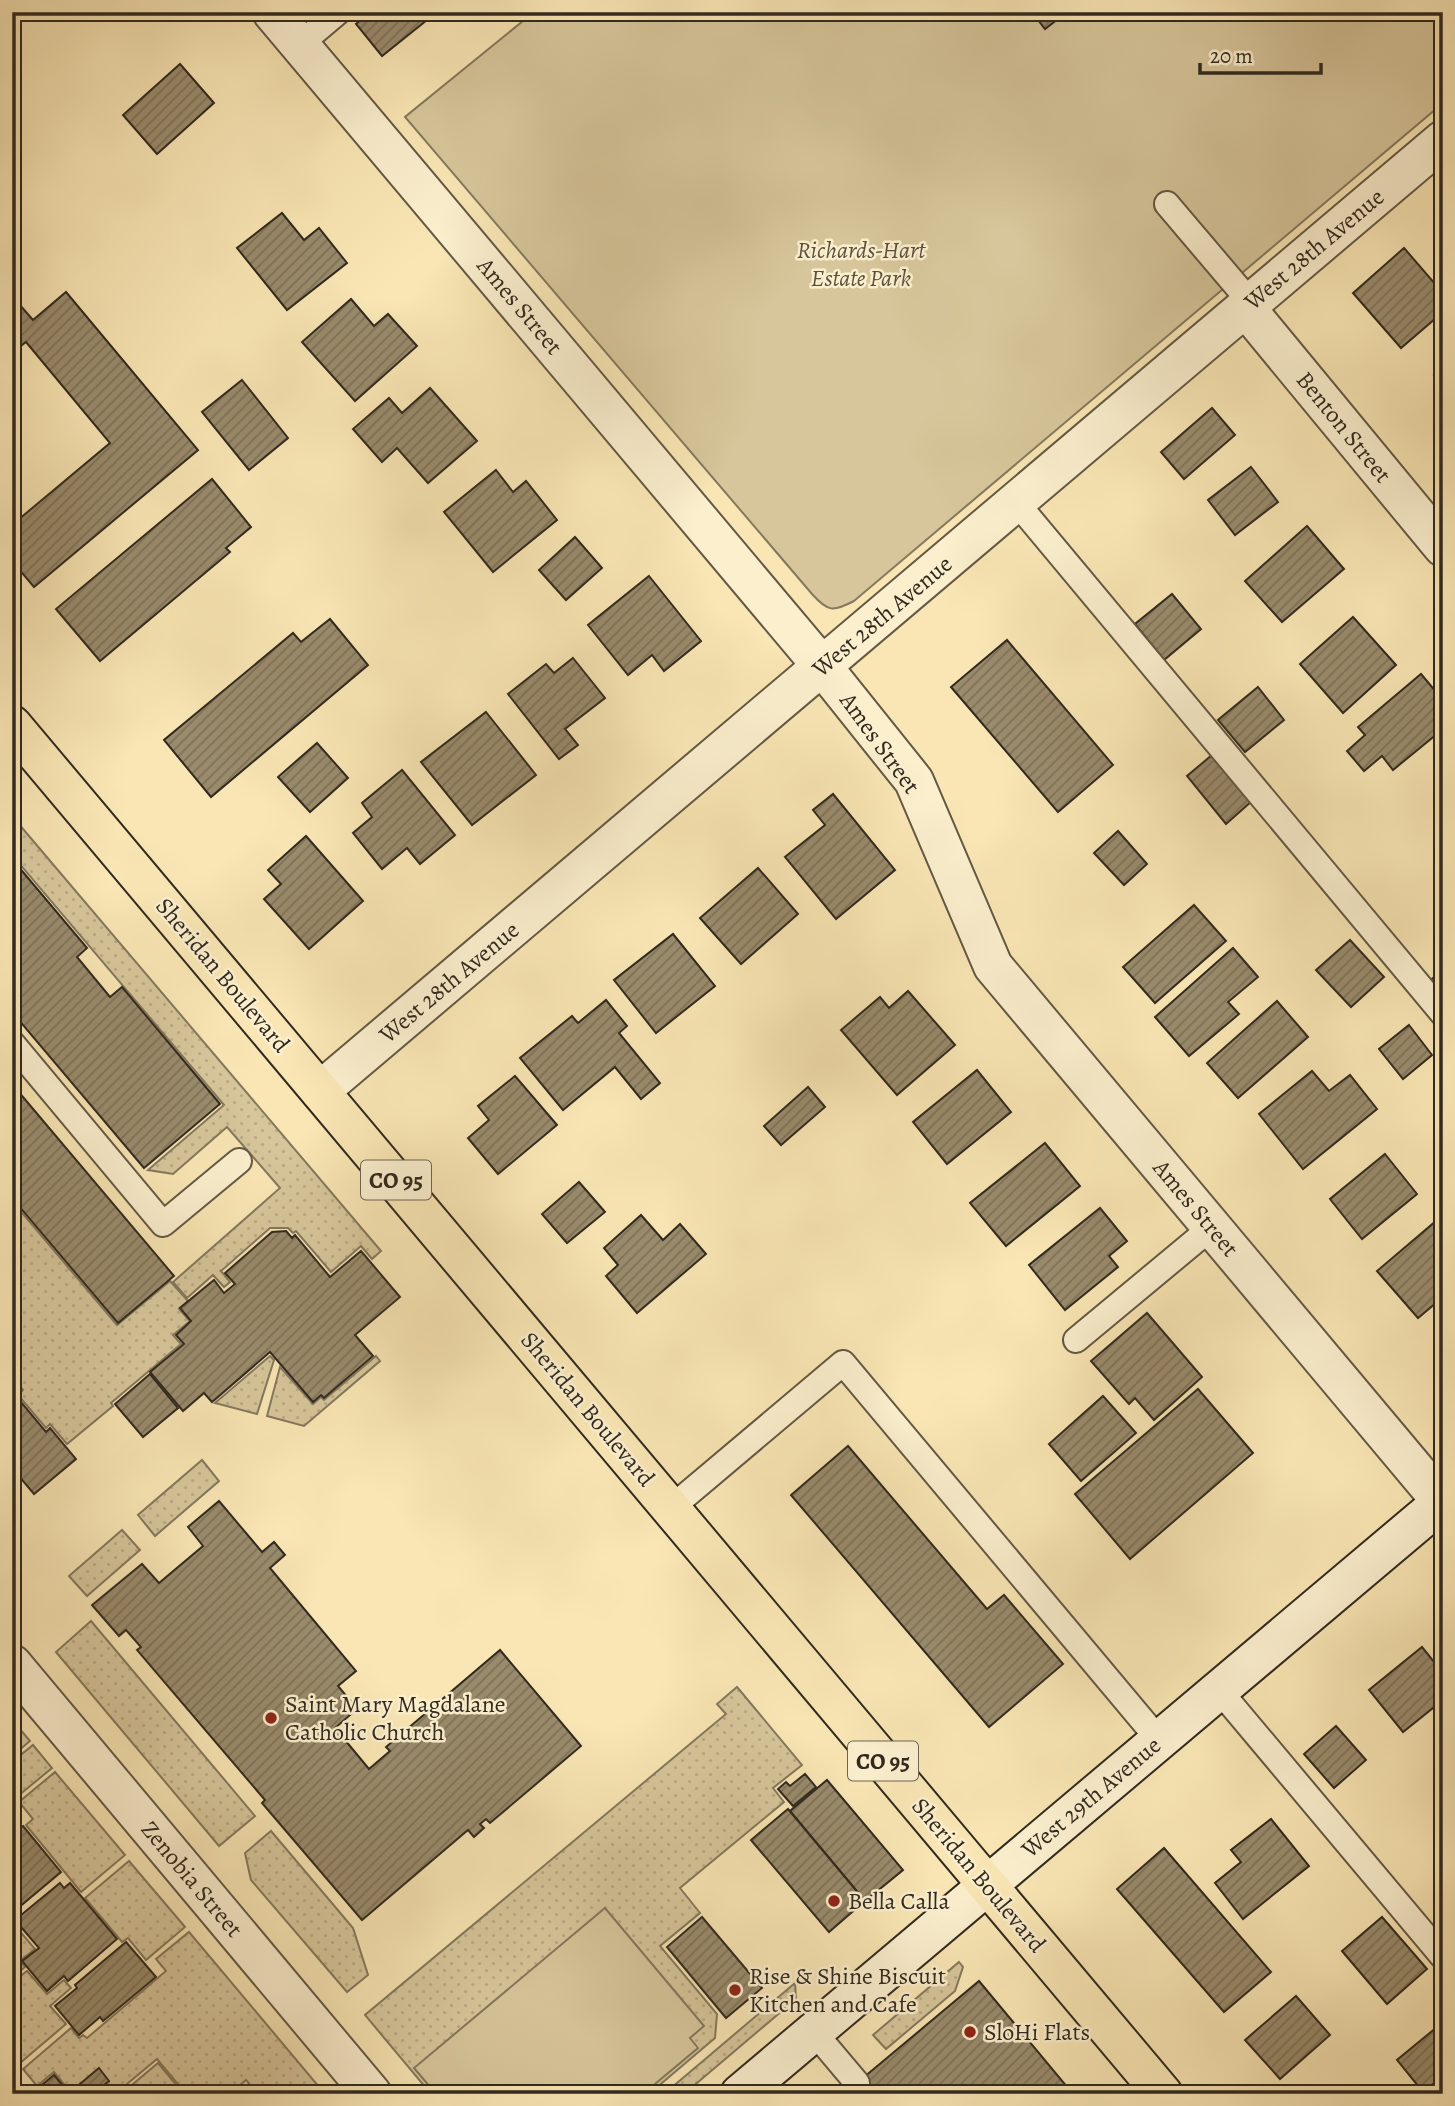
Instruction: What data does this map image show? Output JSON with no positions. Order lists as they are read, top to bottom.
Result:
{
  "streets": {
    "main road": ["Sheridan Boulevard", "CO 95"],
    "street": [
      "West 28th Avenue",
      "Ames Street",
      "Benton Street",
      "West 29th Avenue",
      "Zenobia Street"
    ]
  },
  "crossings": [
    ["West 28th Avenue", "Ames Street"],
    ["West 28th Avenue", "Benton Street"],
    ["West 28th Avenue", "Sheridan Boulevard"],
    ["Ames Street", "West 29th Avenue"],
    ["Sheridan Boulevard", "West 29th Avenue"]
  ],
  "parks": ["Richards-Hart Estate Park"],
  "places": [
    "Saint Mary Magdalane Catholic Church",
    "Bella Calla",
    "Rise & Shine Biscuit Kitchen and Cafe",
    "SloHi Flats"
  ],
  "scale_bar": "20 m"
}
